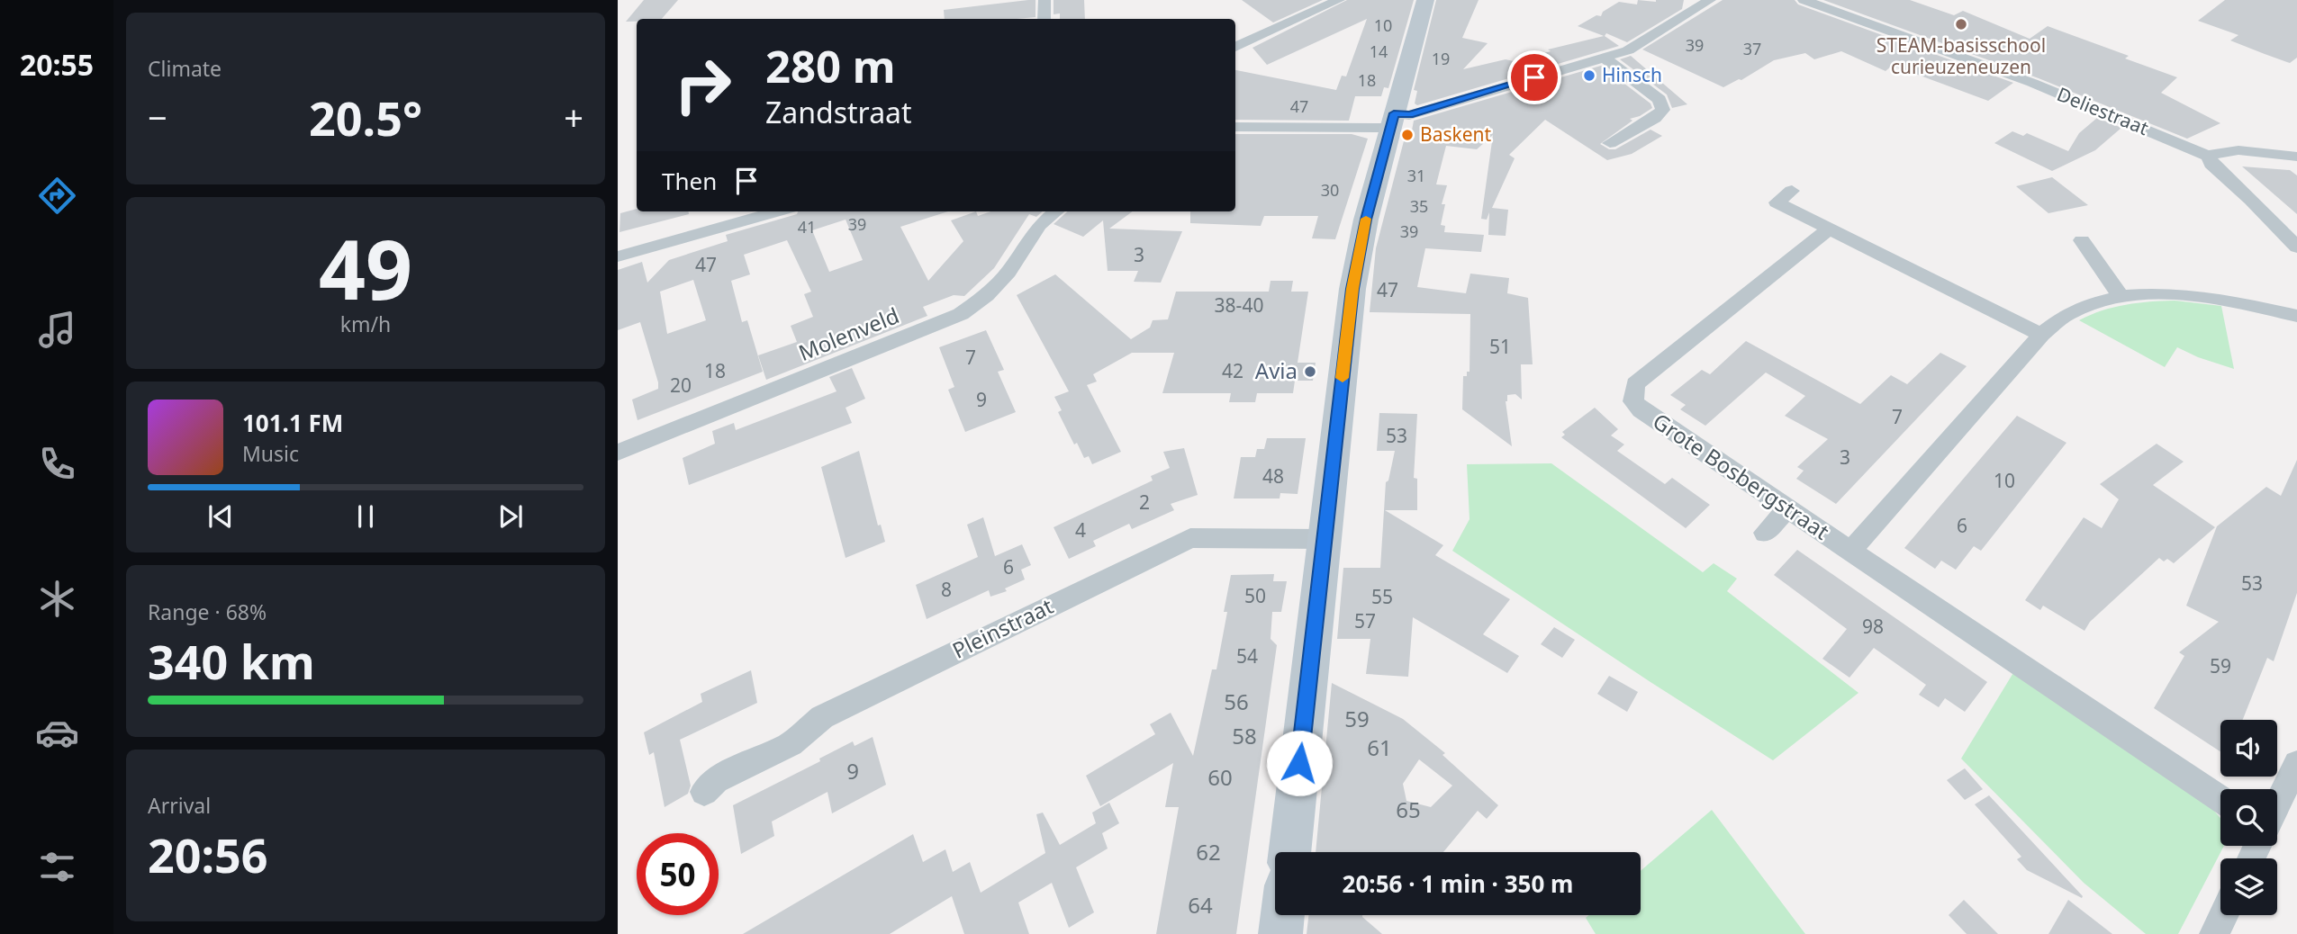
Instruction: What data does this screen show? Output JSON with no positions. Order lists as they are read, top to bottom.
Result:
{
  "streets": {
    "street": [
      "Deliestraat",
      "Molenveld",
      "Grote Bosbergstraat",
      "Pleinstraat"
    ]
  },
  "places": [
    "STEAM-basisschool curieuzeneuzen",
    "Hinsch",
    "Baskent",
    "Avia"
  ],
  "house_numbers": [
    "10",
    "39",
    "37",
    "14",
    "19",
    "18",
    "47",
    "31",
    "30",
    "35",
    "39",
    "41",
    "39",
    "3",
    "47",
    "47",
    "38-40",
    "51",
    "7",
    "18",
    "42",
    "20",
    "9",
    "7",
    "53",
    "3",
    "48",
    "10",
    "2",
    "6",
    "4",
    "6",
    "53",
    "8",
    "50",
    "55",
    "57",
    "98",
    "54",
    "59",
    "56",
    "59",
    "58",
    "61",
    "9",
    "60",
    "65",
    "62",
    "64"
  ],
  "page": {
    "tabs": "20:55",
    "tile": [
      "Climate",
      ["49", "km/h"],
      ["Range · 68%", "340 km"],
      ["Arrival", "20:56"]
    ],
    "turn": ["280 m", "Zandstraat"],
    "heat": ["−", "20.5°", "+"],
    "then": "Then",
    "song": ["101.1 FM", "Music"],
    "limit": "50",
    "trip": "20:56 · 1 min · 350 m"
  }
}
